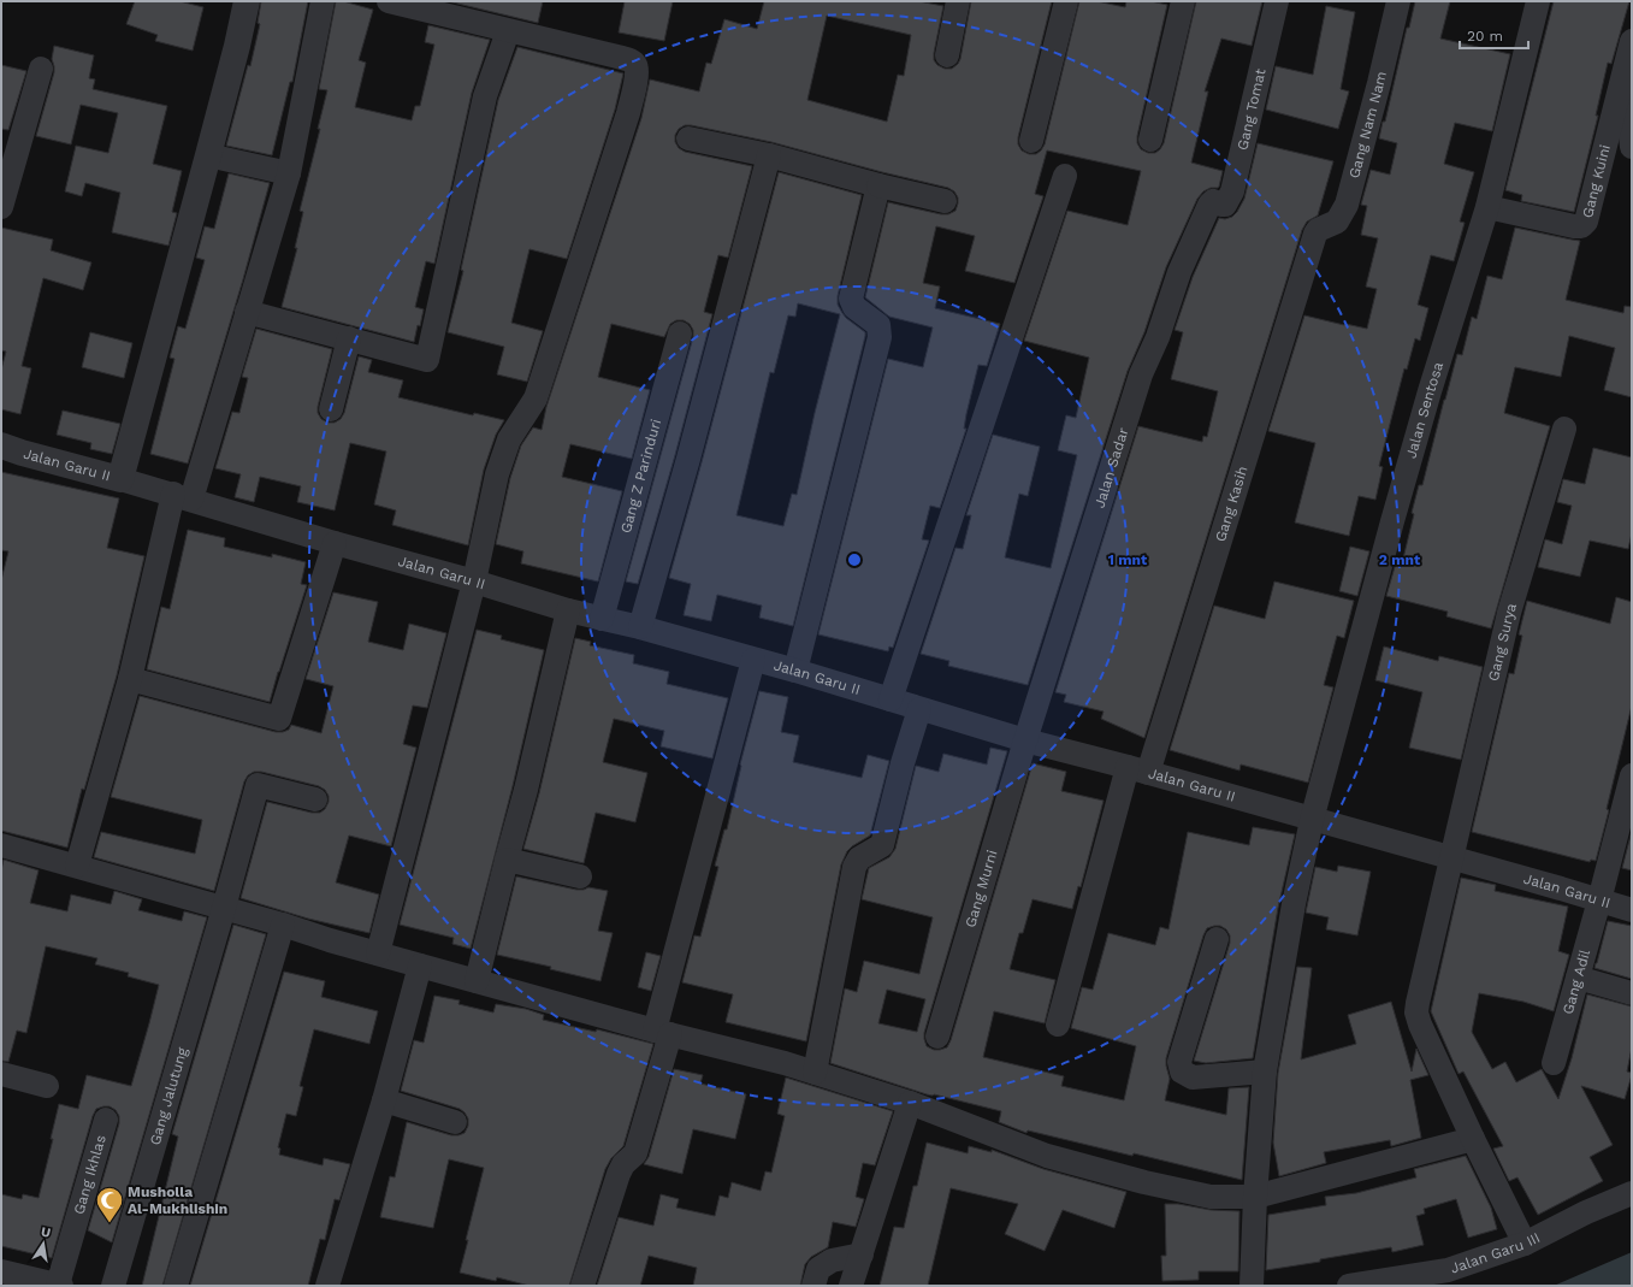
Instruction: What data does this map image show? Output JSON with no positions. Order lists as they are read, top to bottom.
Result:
{
  "streets": {
    "street": [
      "Gang Tomat",
      "Gang Nam Nam",
      "Gang Kuini",
      "Jalan Sentosa",
      "Jalan Garu II",
      "Jalan Sadar",
      "Gang Z Parinduri",
      "Gang Kasih",
      "Gang Surya",
      "Gang Murni",
      "Gang Adil",
      "Gang Jalutung",
      "Gang Ikhlas",
      "Jalan Garu III"
    ]
  },
  "crossings": [
    ["Gang Tomat", "Jalan Sadar"],
    ["Gang Nam Nam", "Gang Kasih"],
    ["Gang Kuini", "Jalan Sentosa"],
    ["Jalan Sentosa", "Jalan Garu II"],
    ["Jalan Garu II", "Jalan Sadar"],
    ["Jalan Garu II", "Gang Z Parinduri"],
    ["Jalan Garu II", "Gang Kasih"],
    ["Jalan Garu II", "Gang Surya"],
    ["Jalan Garu II", "Gang Murni"],
    ["Jalan Garu II", "Gang Adil"],
    ["Jalan Sadar", "Gang Murni"],
    ["Gang Surya", "Jalan Garu III"]
  ],
  "places": {
    "mosque": ["Musholla Al-Mukhlishin"]
  },
  "scale_bar": "20 m",
  "north": "top",
  "rings": ["1 mnt", "2 mnt"]
}
